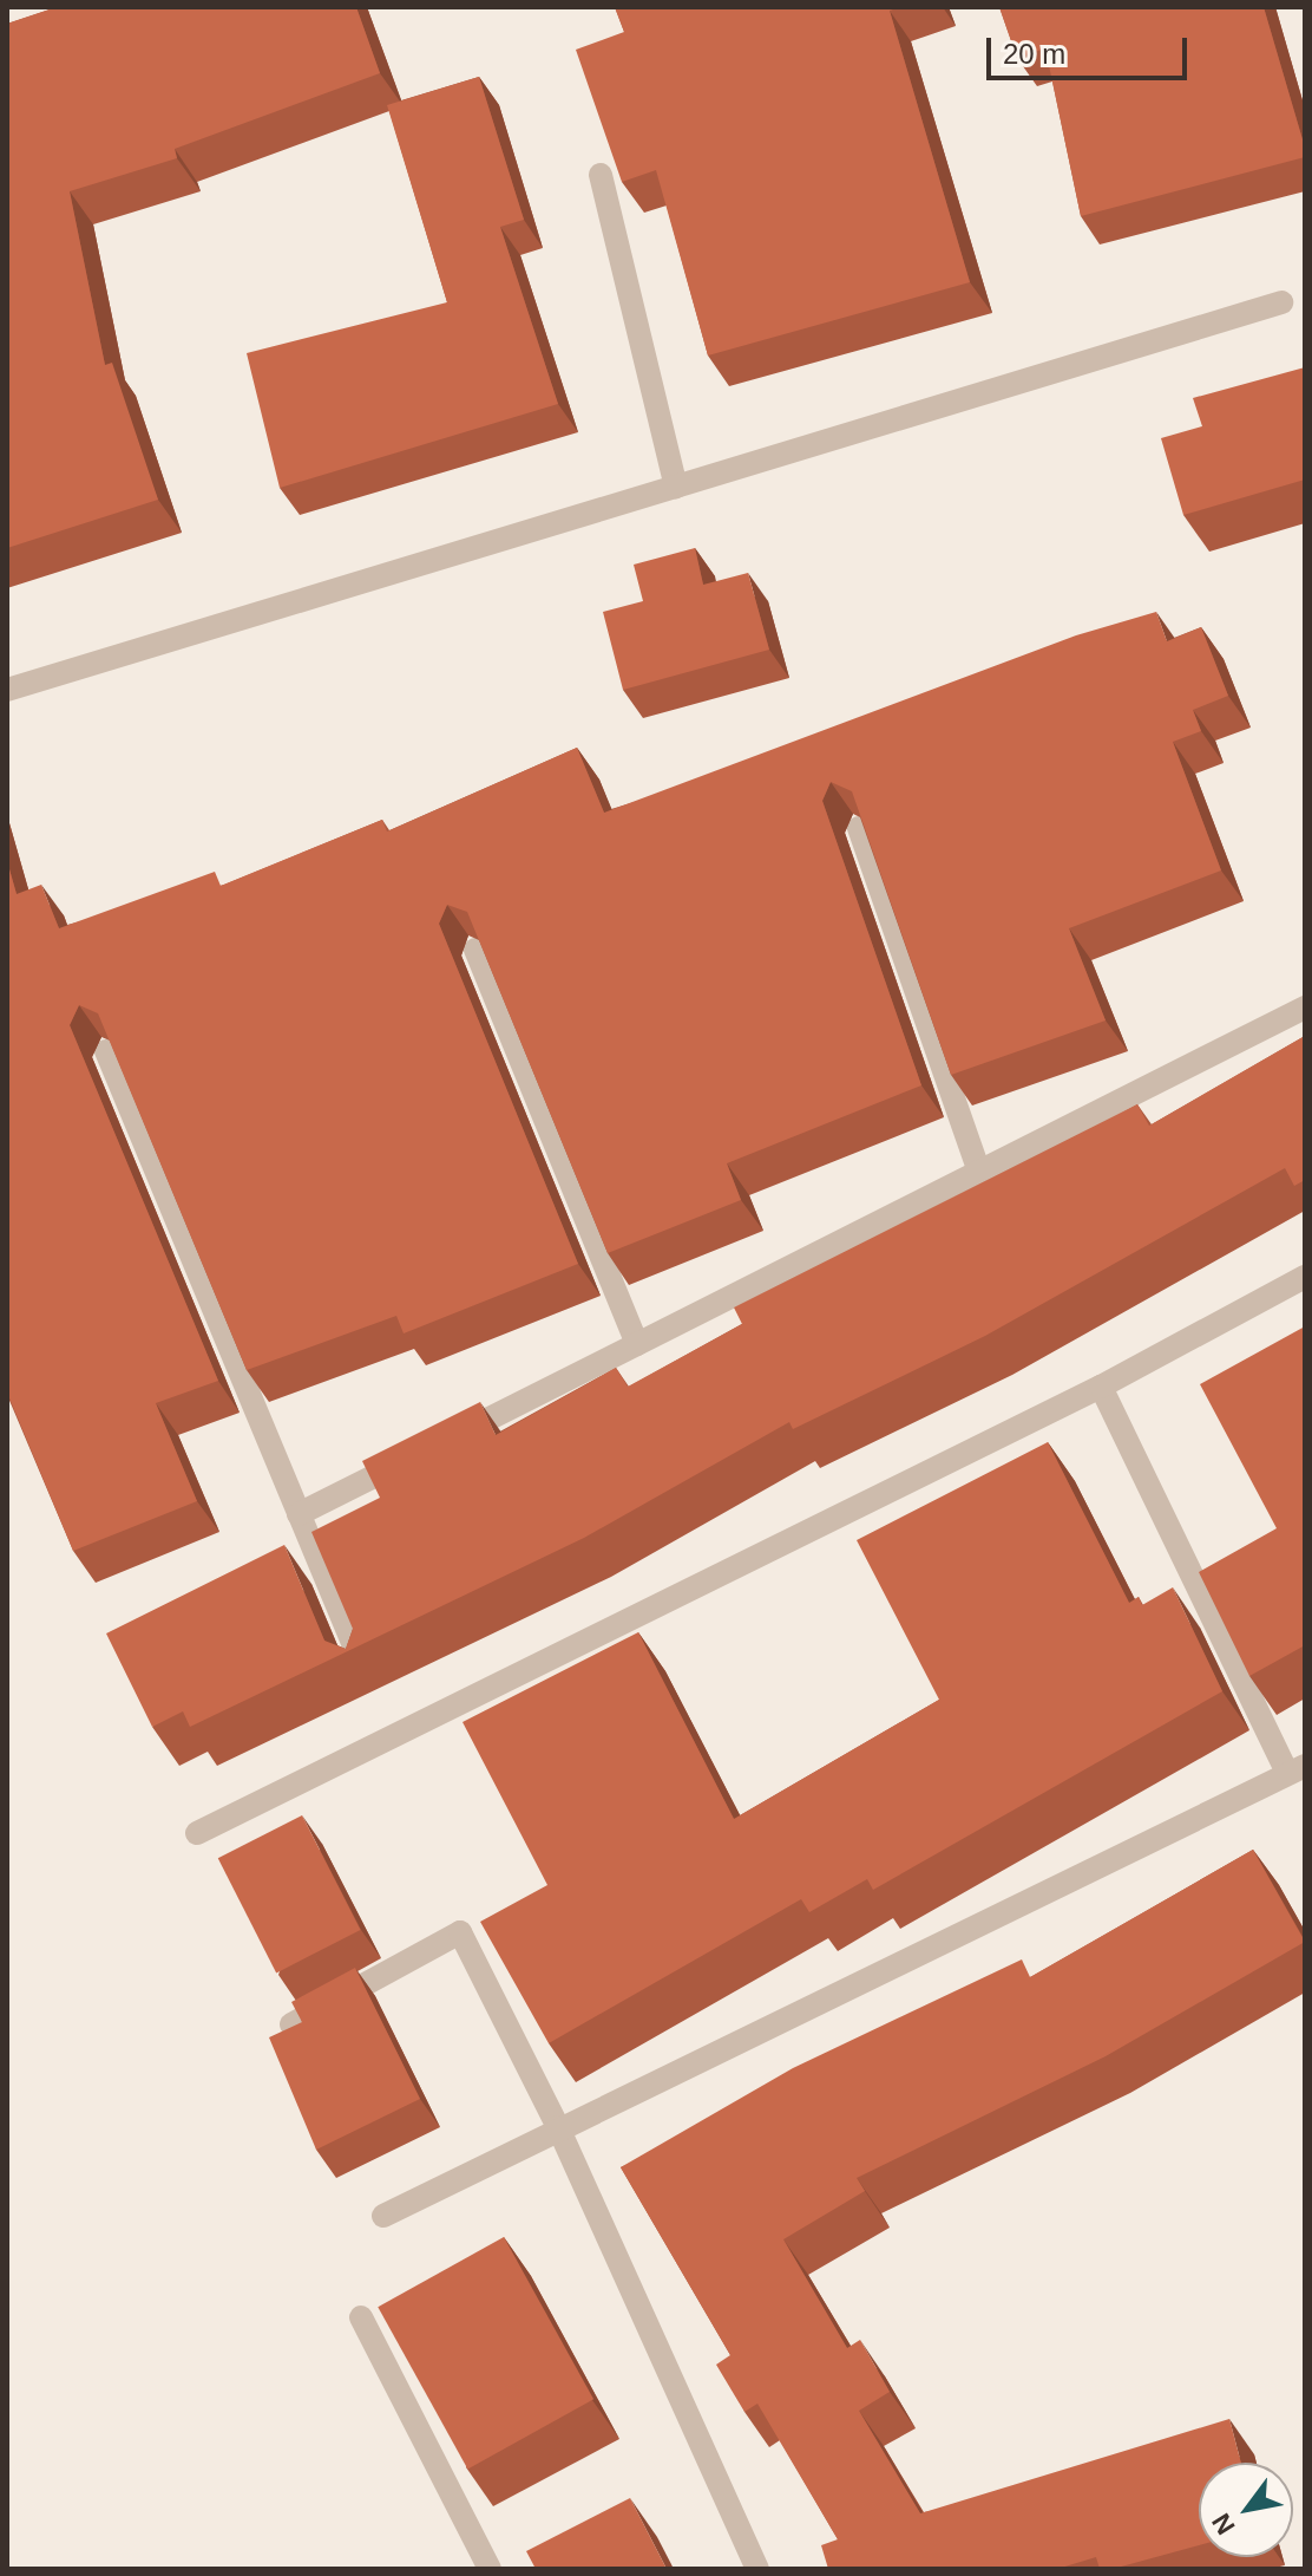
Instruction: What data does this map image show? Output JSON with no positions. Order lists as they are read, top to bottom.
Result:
{
  "scale_bar": "20 m",
  "north": "bottom left"
}
